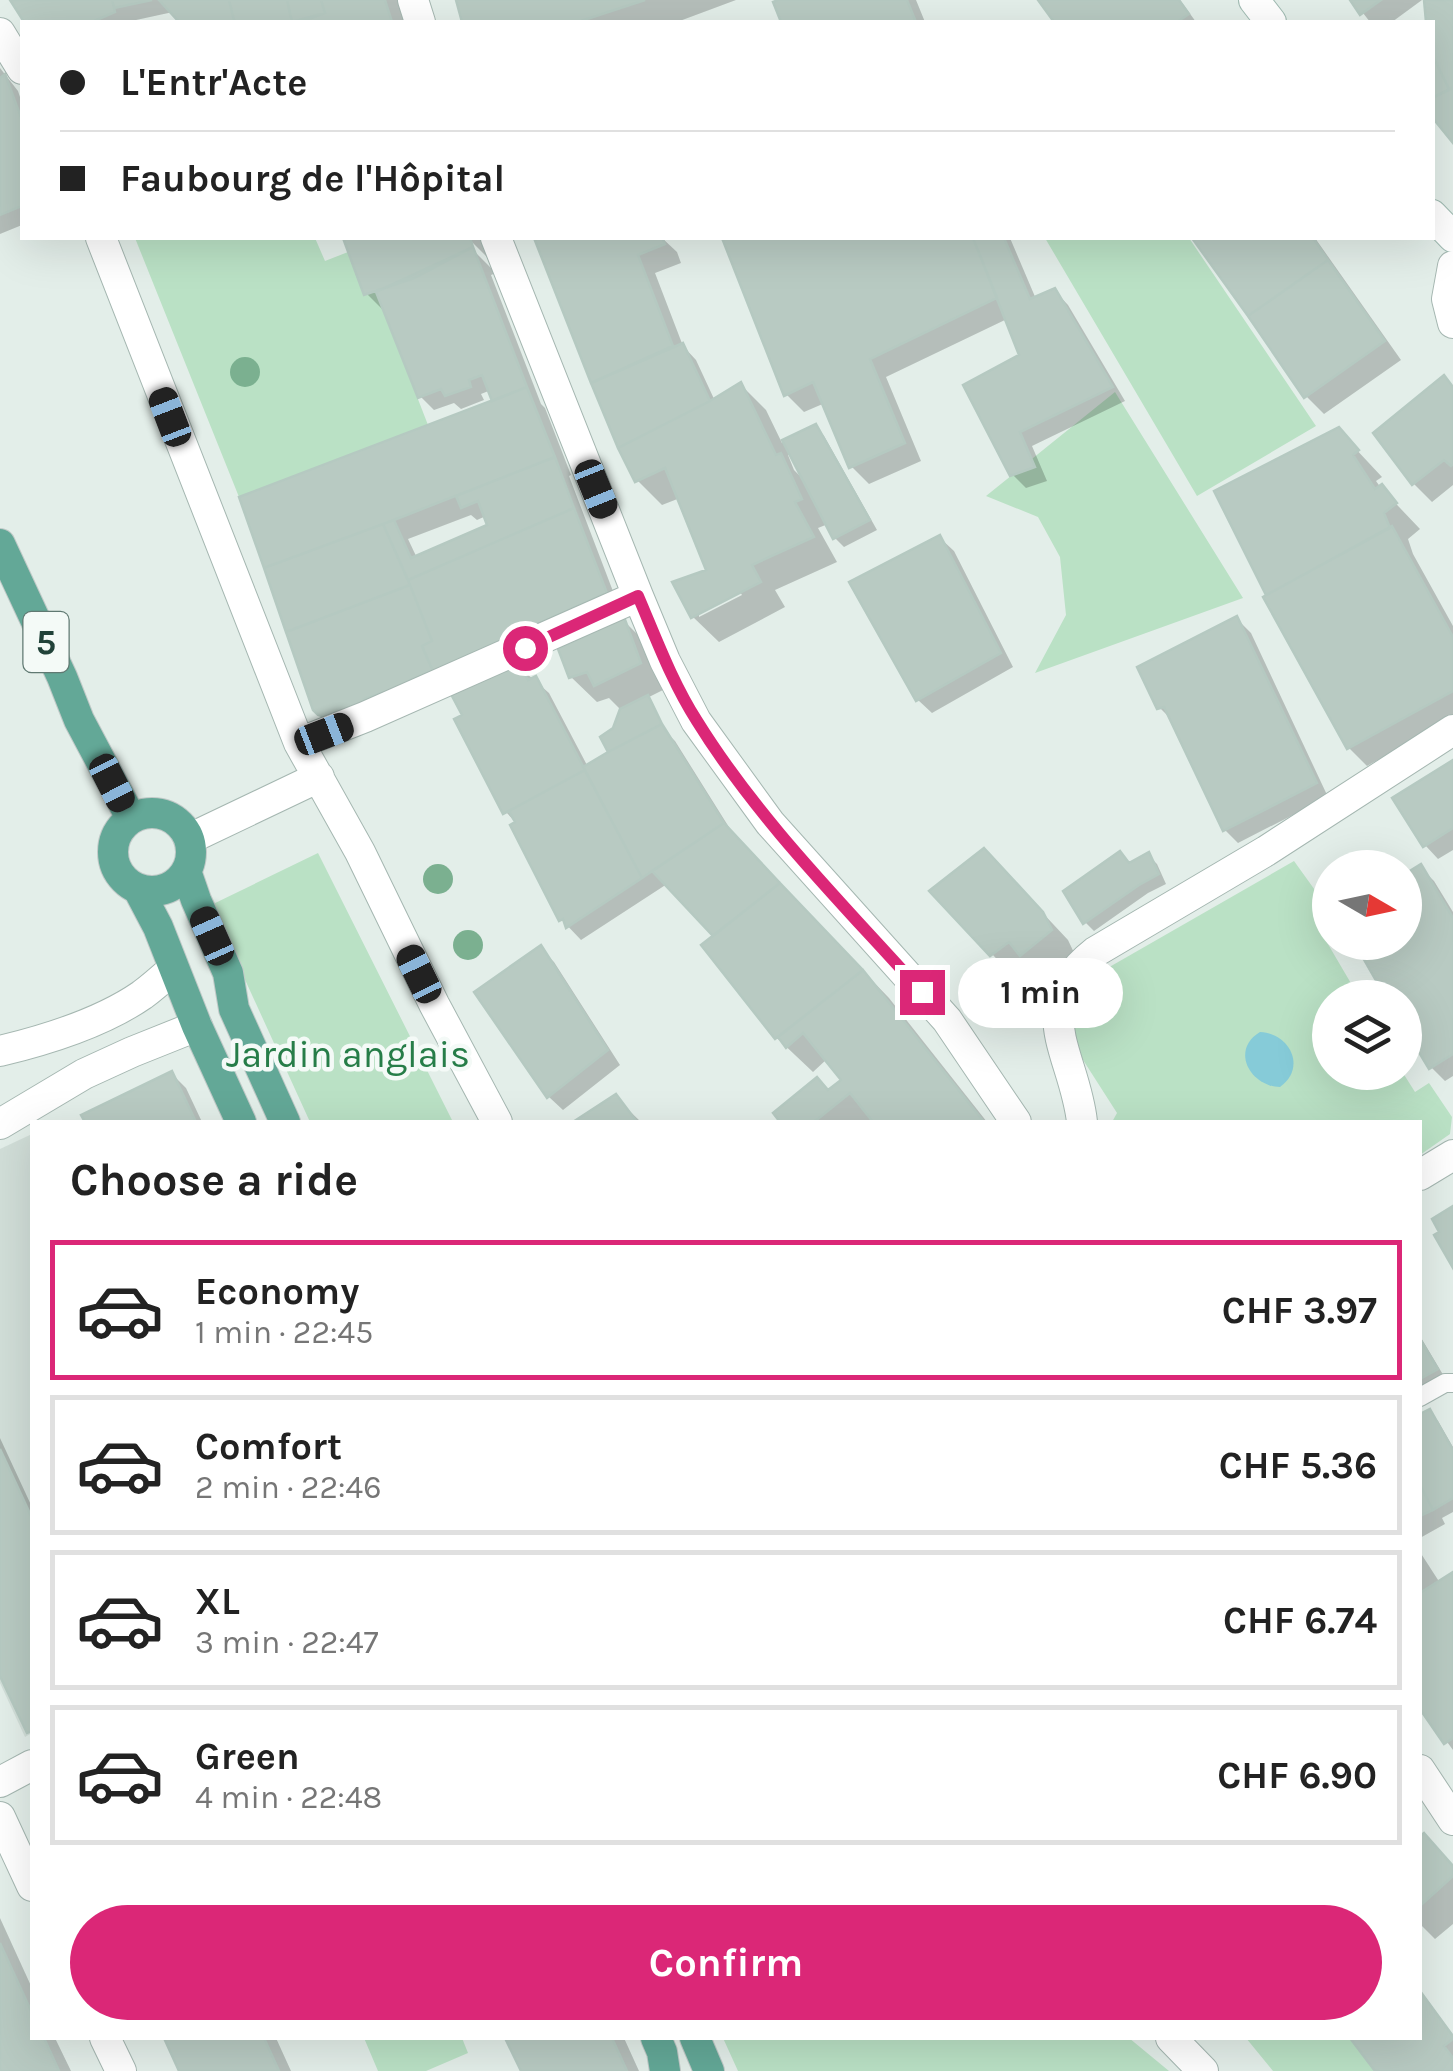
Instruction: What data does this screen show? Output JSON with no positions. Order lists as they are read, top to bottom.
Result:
{
  "streets": {
    "main road": ["5"]
  },
  "parks": ["Jardin anglais"],
  "north": "right",
  "page": {
    "banner": ["L'Entr'Acte", "Faubourg de l'Hôpital"],
    "bubble": "1 min",
    "heading": "Choose a ride",
    "list": [
      {
        "name": "Economy",
        "note": "1 min · 22:45",
        "value": "CHF 3.97"
      },
      {
        "name": "Comfort",
        "note": "2 min · 22:46",
        "value": "CHF 5.36"
      },
      {
        "name": "XL",
        "note": "3 min · 22:47",
        "value": "CHF 6.74"
      },
      {
        "name": "Green",
        "note": "4 min · 22:48",
        "value": "CHF 6.90"
      }
    ],
    "buttons": "Confirm"
  }
}
